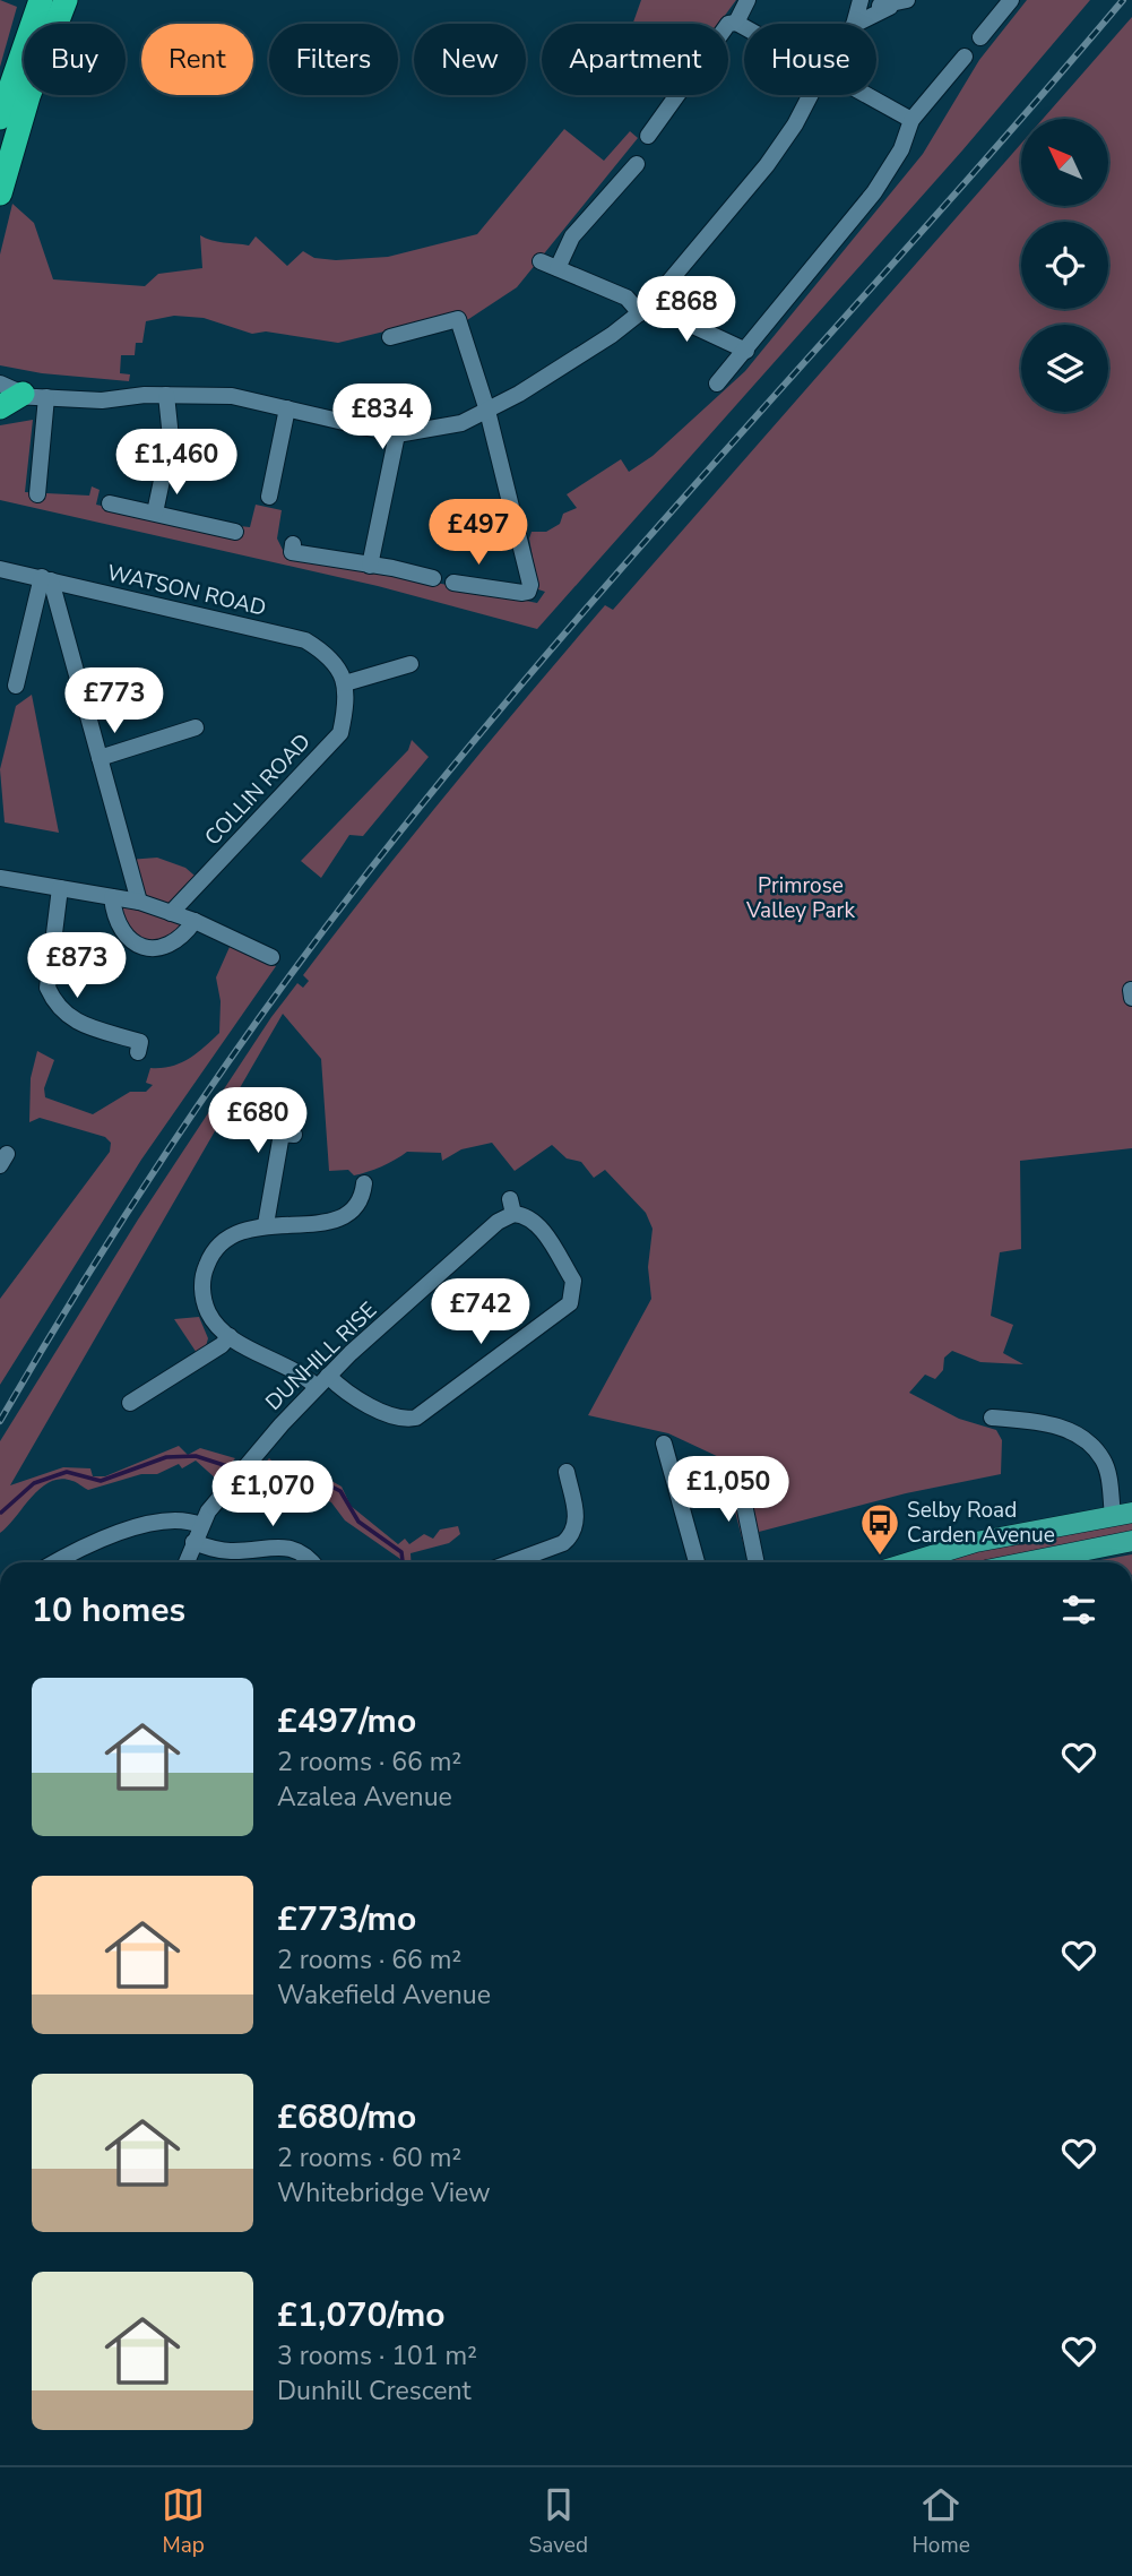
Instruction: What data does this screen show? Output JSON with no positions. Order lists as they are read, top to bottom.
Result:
{
  "streets": {
    "street": ["WATSON ROAD", "COLLIN ROAD", "DUNHILL RISE"]
  },
  "crossings": [
    ["WATSON ROAD", "COLLIN ROAD"]
  ],
  "parks": ["Primrose Valley Park"],
  "places": {
    "bus stop": ["Selby Road Carden Avenue"]
  },
  "north": "top left",
  "page": {
    "chip": [
      "Buy",
      "Rent",
      "Filters",
      "New",
      "Apartment",
      "House"
    ],
    "price": [
      "£868",
      "£834",
      "£1,460",
      "£497",
      "£773",
      "£873",
      "£680",
      "£742",
      "£1,050",
      "£1,070"
    ],
    "heading": "10 homes",
    "list": [
      {
        "name": "£497/mo",
        "note": "2 rooms · 66 m² · Azalea Avenue"
      },
      {
        "name": "£773/mo",
        "note": "2 rooms · 66 m² · Wakefield Avenue"
      },
      {
        "name": "£680/mo",
        "note": "2 rooms · 60 m² · Whitebridge View"
      },
      {
        "name": "£1,070/mo",
        "note": "3 rooms · 101 m² · Dunhill Crescent"
      }
    ],
    "tabs": ["Map", "Saved", "Home"]
  }
}
